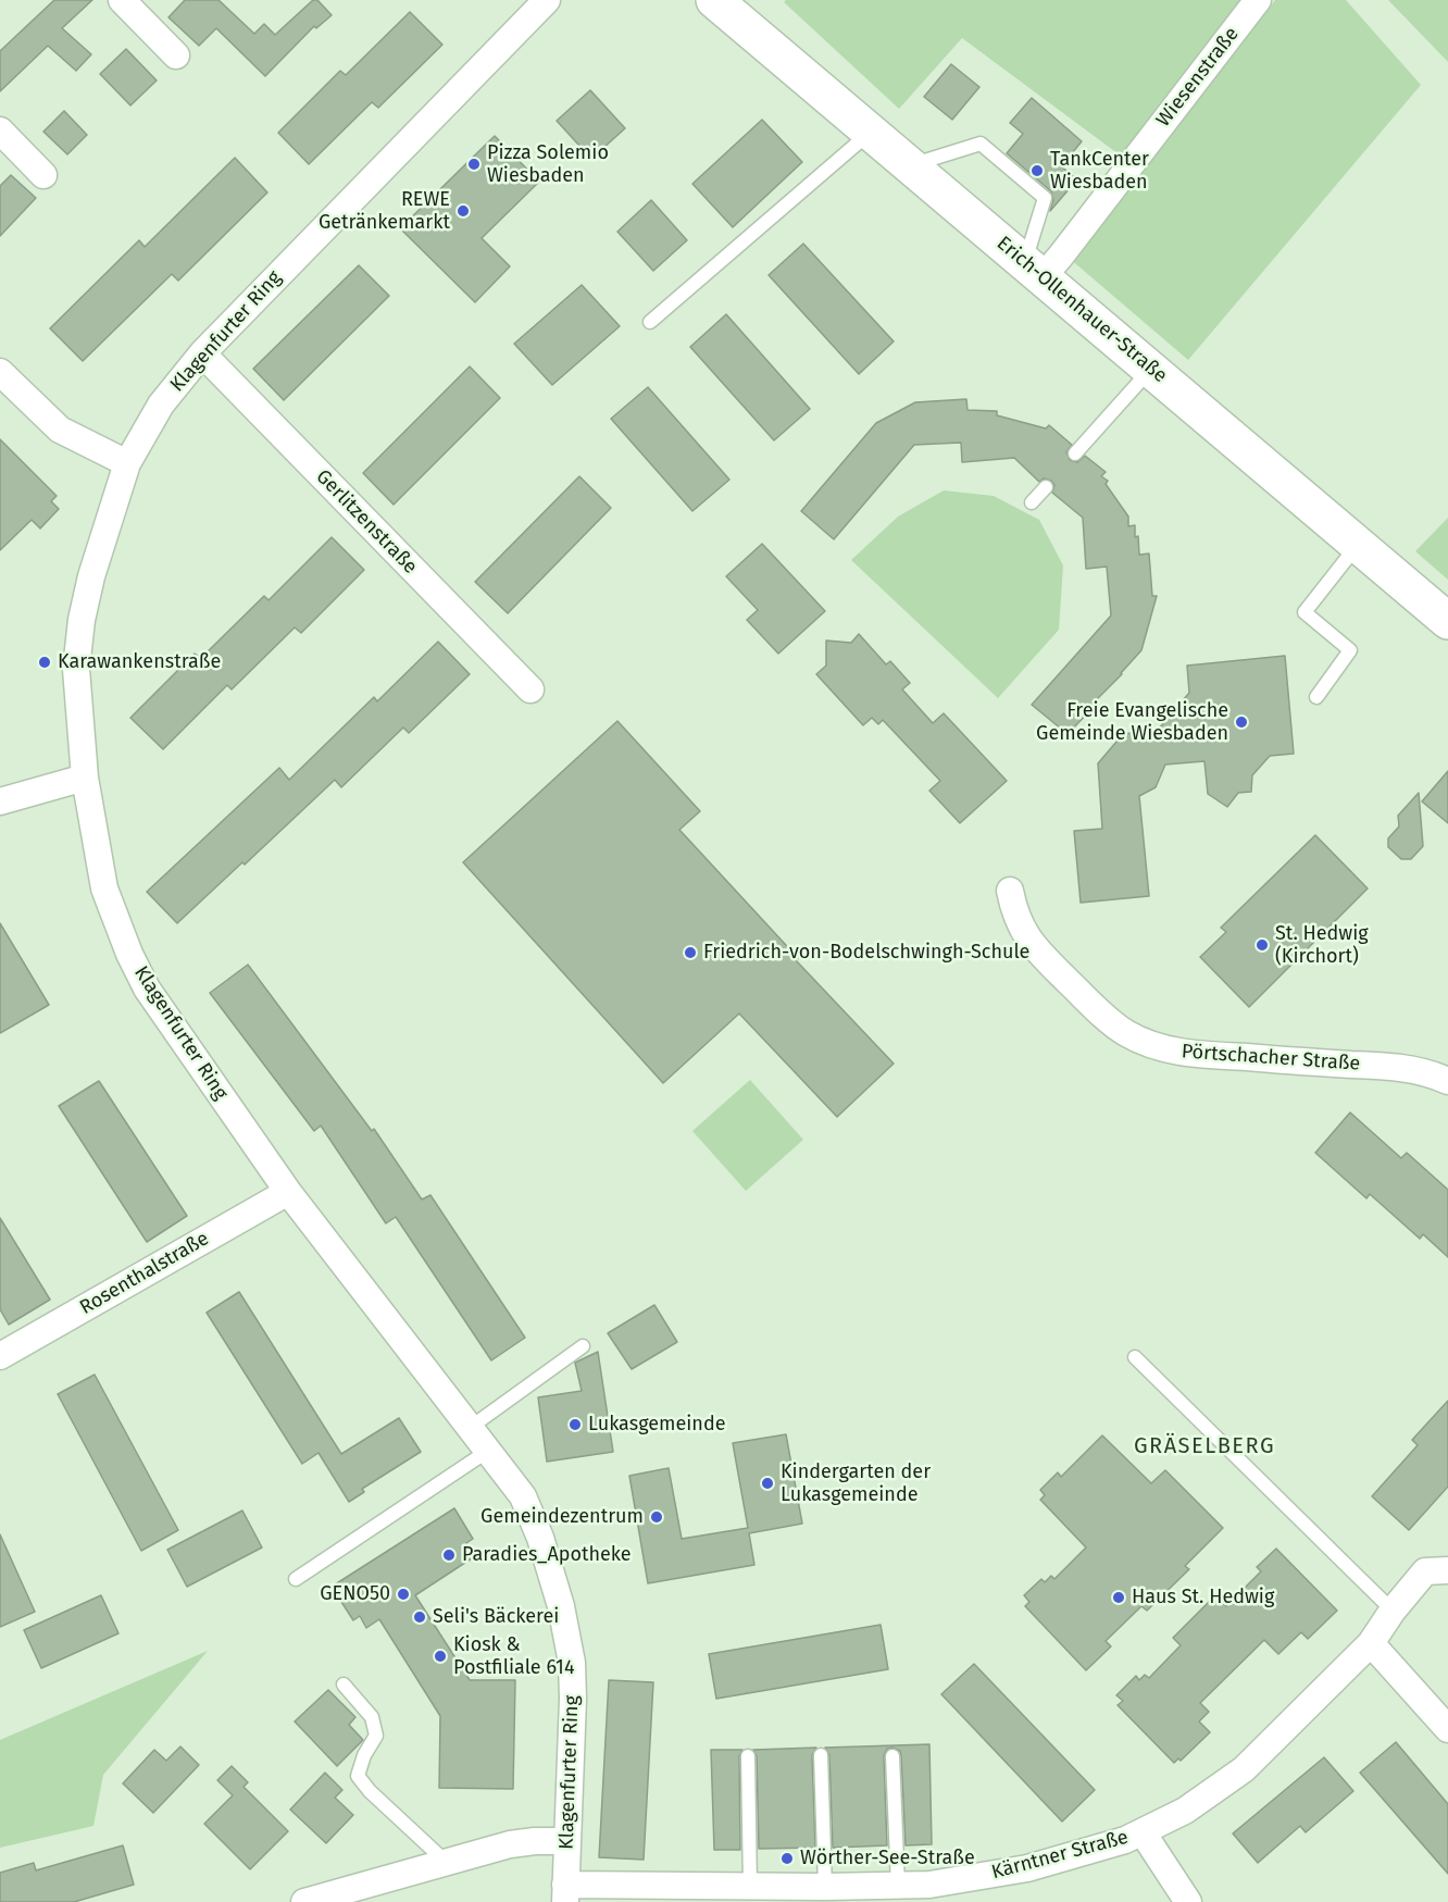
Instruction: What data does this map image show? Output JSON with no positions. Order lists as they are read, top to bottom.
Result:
{
  "streets": {
    "street": [
      "Wiesenstraße",
      "Erich-Ollenhauer-Straße",
      "Klagenfurter Ring",
      "Gerlitzenstraße",
      "Pörtschacher Straße",
      "Rosenthalstraße",
      "Kärntner Straße"
    ]
  },
  "crossings": [
    ["Wiesenstraße", "Erich-Ollenhauer-Straße"],
    ["Klagenfurter Ring", "Gerlitzenstraße"],
    ["Klagenfurter Ring", "Rosenthalstraße"],
    ["Klagenfurter Ring", "Kärntner Straße"]
  ],
  "districts": ["GRÄSELBERG"],
  "places": [
    "Pizza Solemio Wiesbaden",
    "TankCenter Wiesbaden",
    "REWE Getränkemarkt",
    "Karawankenstraße",
    "Freie Evangelische Gemeinde Wiesbaden",
    "St. Hedwig (Kirchort)",
    "Friedrich-von-Bodelschwingh-Schule",
    "Lukasgemeinde",
    "Kindergarten der Lukasgemeinde",
    "Gemeindezentrum",
    "Paradies_Apotheke",
    "GENO50",
    "Haus St. Hedwig",
    "Seli's Bäckerei",
    "Kiosk & Postfiliale 614",
    "Wörther-See-Straße"
  ]
}
